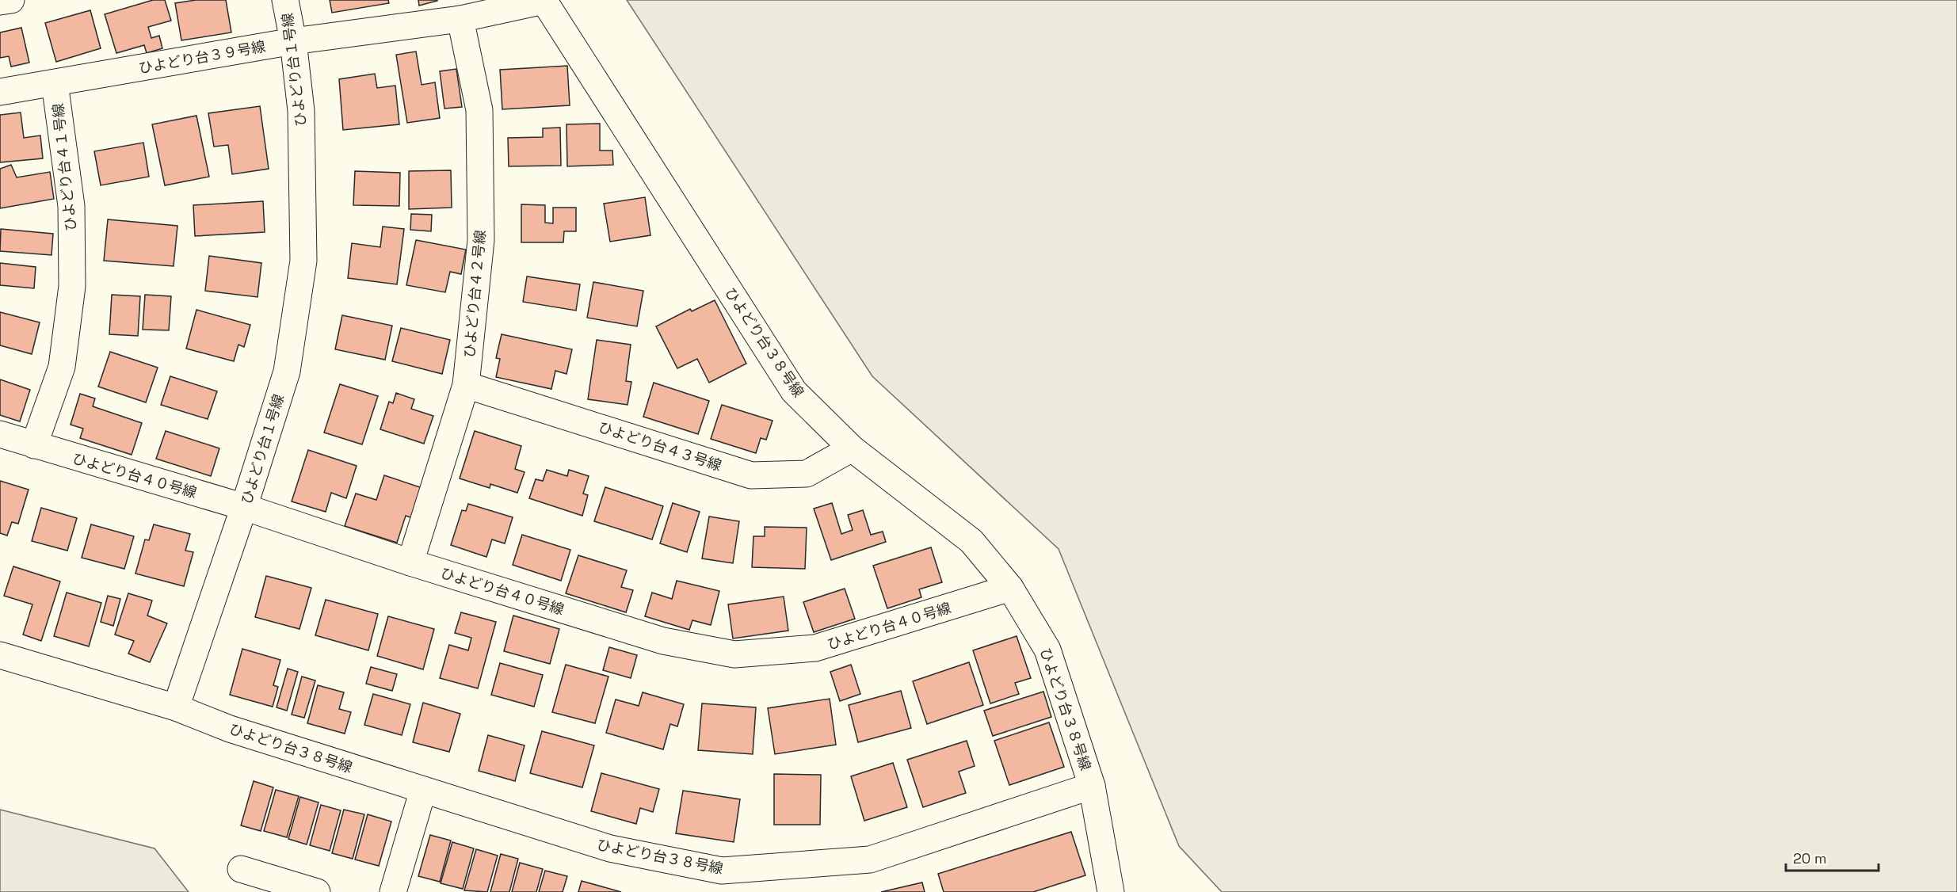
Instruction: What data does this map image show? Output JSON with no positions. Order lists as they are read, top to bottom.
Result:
{
  "streets": {
    "street": [
      "ひよどり台３９号線",
      "ひよどり台１号線",
      "ひよどり台４１号線",
      "ひよどり台４２号線",
      "ひよどり台３８号線",
      "ひよどり台４３号線",
      "ひよどり台４０号線"
    ]
  },
  "crossings": [
    ["ひよどり台３９号線", "ひよどり台１号線"],
    ["ひよどり台３９号線", "ひよどり台４１号線"],
    ["ひよどり台３９号線", "ひよどり台４２号線"],
    ["ひよどり台３９号線", "ひよどり台３８号線"],
    ["ひよどり台１号線", "ひよどり台３８号線"],
    ["ひよどり台１号線", "ひよどり台４０号線"],
    ["ひよどり台４１号線", "ひよどり台４０号線"],
    ["ひよどり台４２号線", "ひよどり台４３号線"],
    ["ひよどり台４２号線", "ひよどり台４０号線"],
    ["ひよどり台３８号線", "ひよどり台４３号線"],
    ["ひよどり台３８号線", "ひよどり台４０号線"]
  ],
  "scale_bar": "20 m"
}
